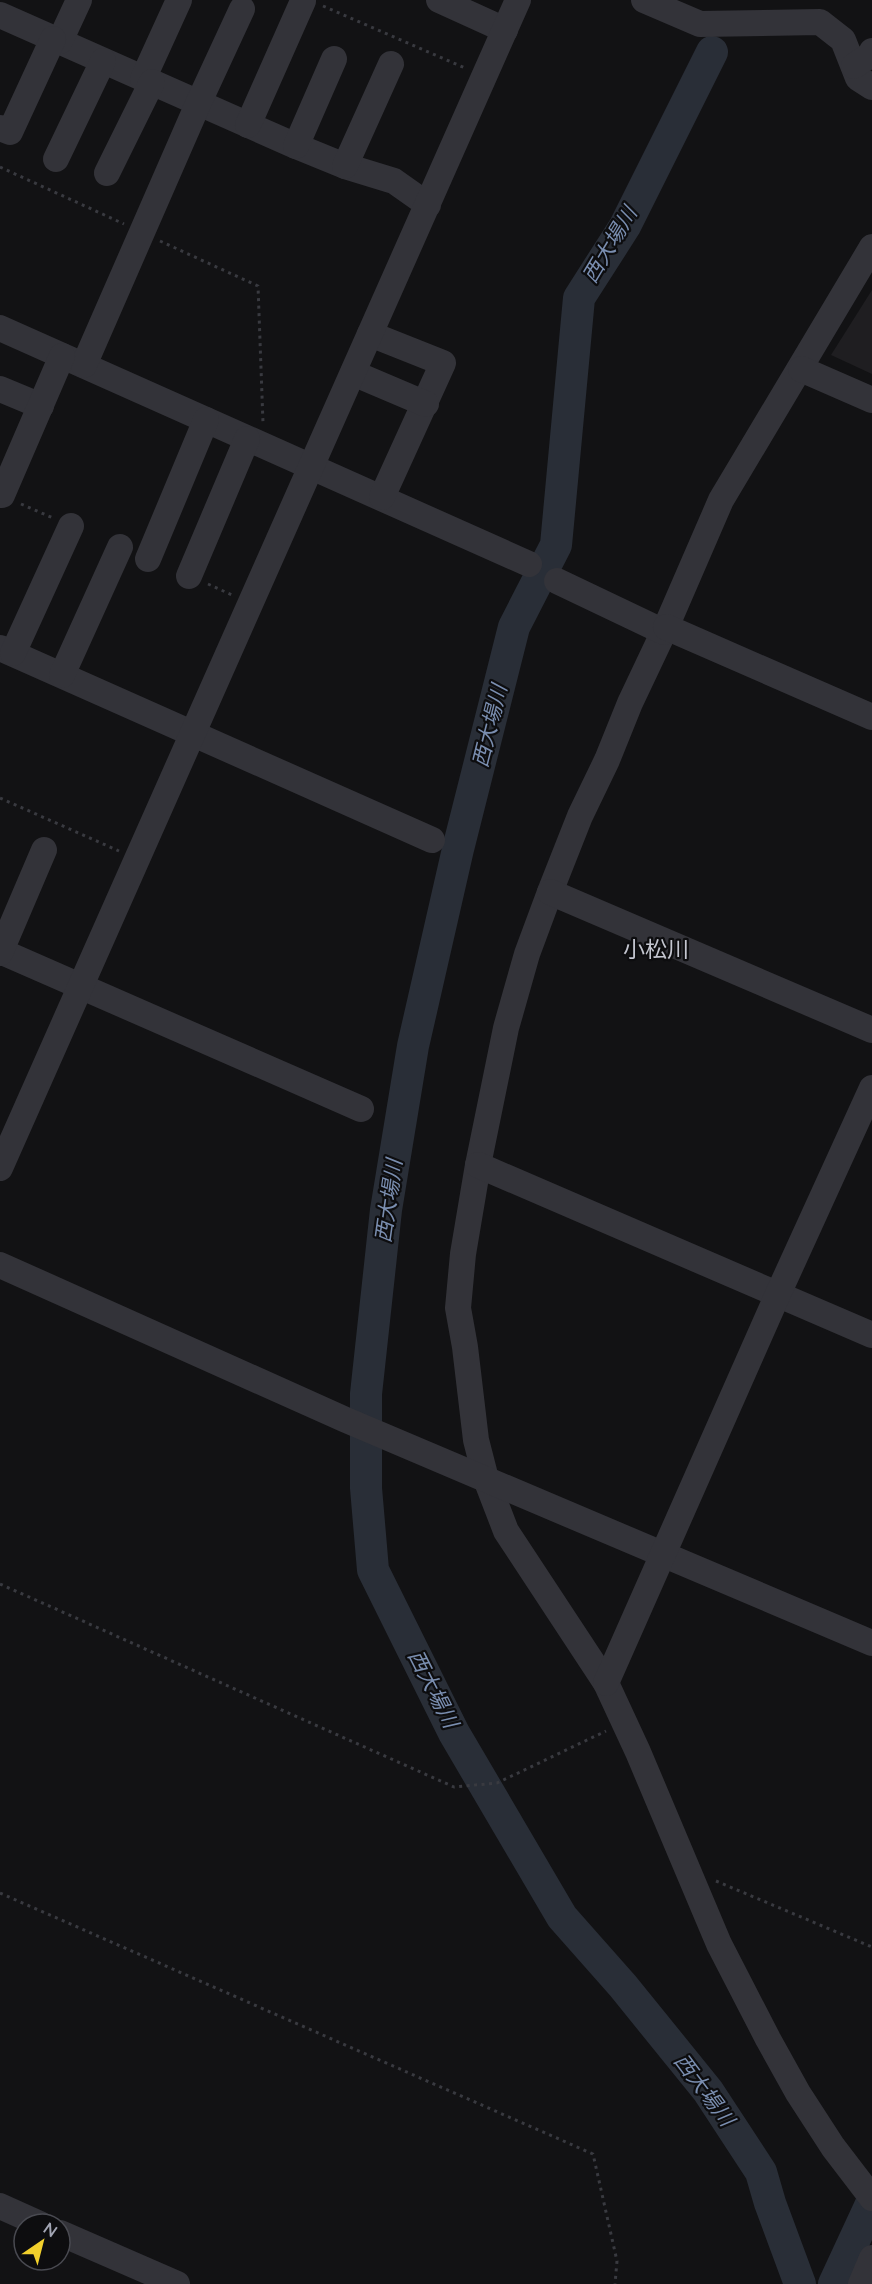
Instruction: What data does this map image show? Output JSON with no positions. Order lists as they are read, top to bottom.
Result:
{
  "districts": ["小松川"],
  "water": ["西大場川"],
  "north": "top right"
}
